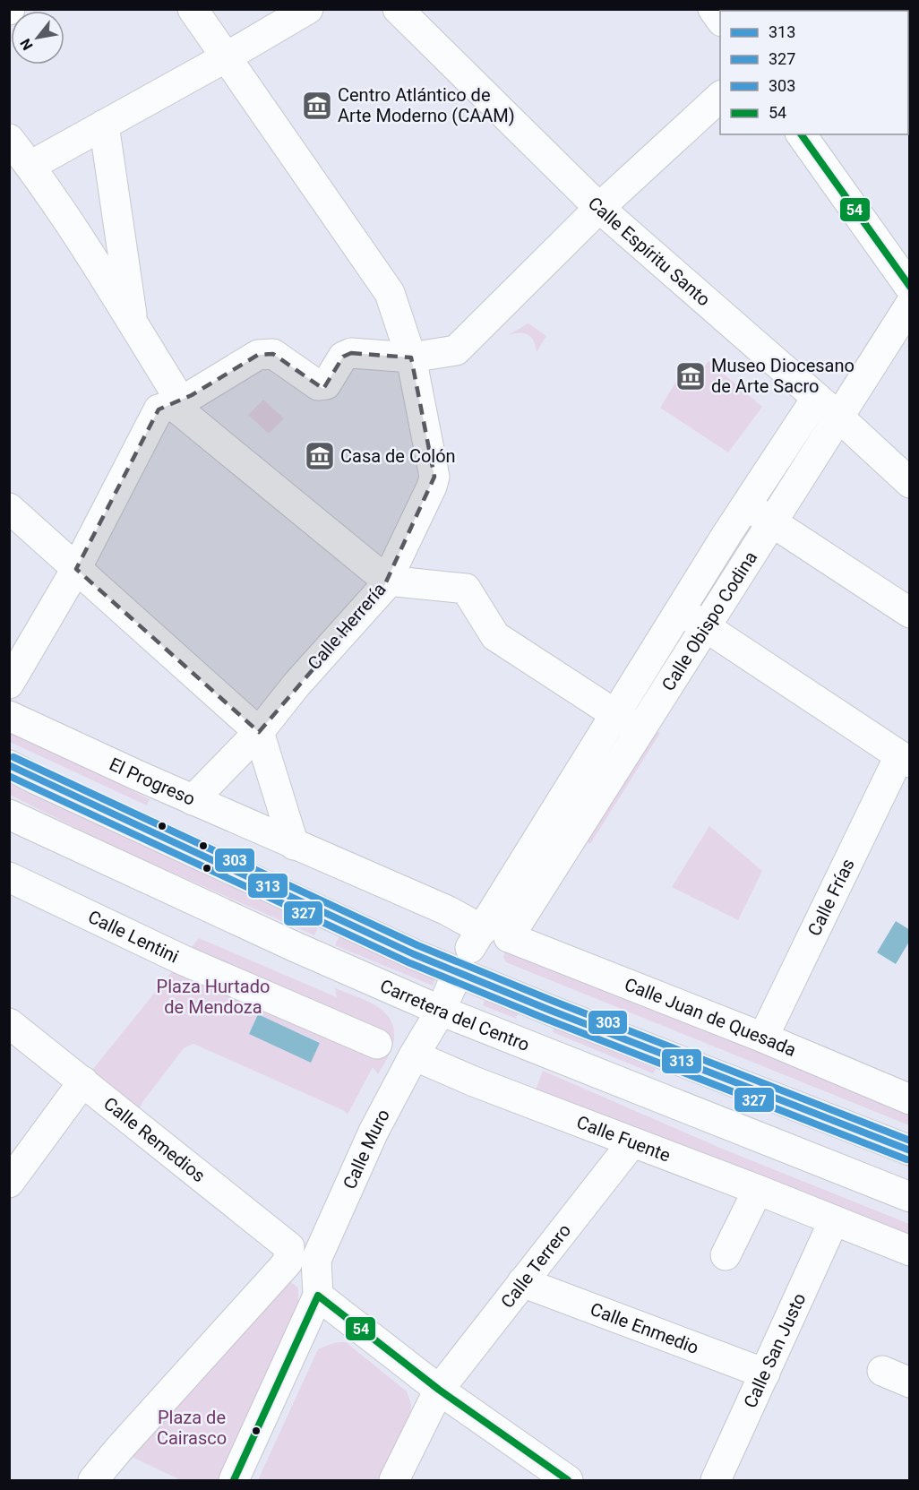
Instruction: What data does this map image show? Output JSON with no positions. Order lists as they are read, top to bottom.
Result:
{
  "streets": {
    "street": [
      "Calle Espíritu Santo",
      "Calle Obispo Codina",
      "Calle Herrería",
      "El Progreso",
      "Calle Frías",
      "Calle Lentini",
      "Carretera del Centro",
      "Calle Juan de Quesada",
      "Calle Fuente",
      "Calle Remedios",
      "Calle Muro",
      "Calle Terrero",
      "Calle Enmedio",
      "Calle San Justo"
    ]
  },
  "crossings": [
    ["Calle Espíritu Santo", "Calle Obispo Codina"],
    ["Calle Obispo Codina", "El Progreso"],
    ["Calle Obispo Codina", "Carretera del Centro"],
    ["Calle Obispo Codina", "Calle Juan de Quesada"],
    ["Calle Obispo Codina", "Calle Muro"],
    ["Calle Herrería", "El Progreso"],
    ["El Progreso", "Calle Juan de Quesada"],
    ["Calle Frías", "Calle Juan de Quesada"],
    ["Carretera del Centro", "Calle Muro"],
    ["Calle Fuente", "Calle Muro"],
    ["Calle Fuente", "Calle Terrero"],
    ["Calle Fuente", "Calle San Justo"],
    ["Calle Remedios", "Calle Muro"],
    ["Calle Terrero", "Calle Enmedio"],
    ["Calle Enmedio", "Calle San Justo"]
  ],
  "parks": ["Plaza Hurtado de Mendoza", "Plaza de Cairasco"],
  "places": {
    "museum": ["Centro Atlántico de Arte Moderno (CAAM)", "Museo Diocesano de Arte Sacro", "Casa de Colón"]
  },
  "lines": [
    "transit line 54",
    "transit line 303",
    "transit line 313",
    "transit line 327"
  ],
  "legend": [
    "313",
    "327",
    "303",
    "54"
  ],
  "north": "bottom left"
}
